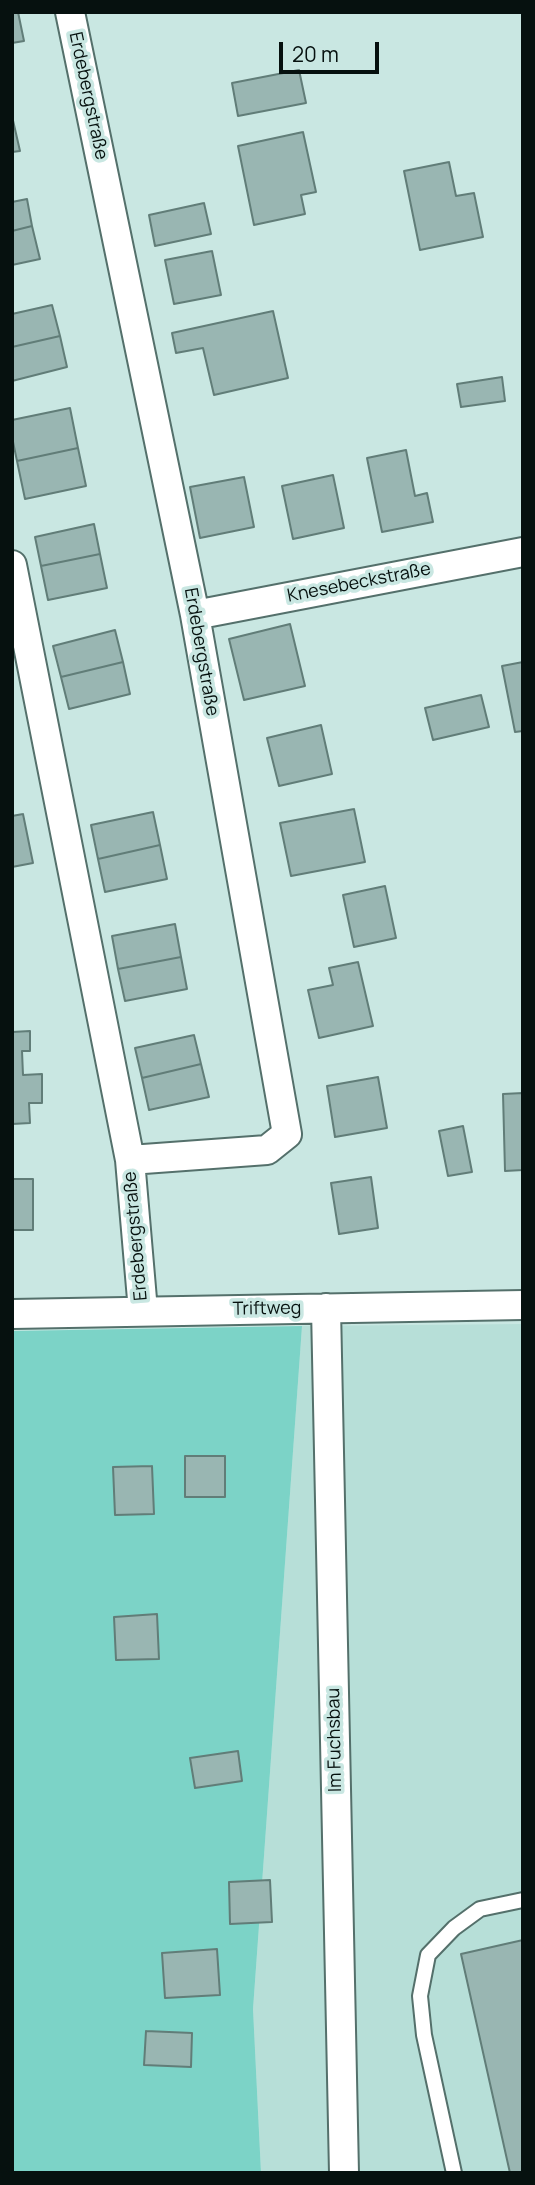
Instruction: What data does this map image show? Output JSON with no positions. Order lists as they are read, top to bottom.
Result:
{
  "streets": {
    "street": [
      "Erdebergstraße",
      "Knesebeckstraße",
      "Triftweg",
      "Im Fuchsbau"
    ]
  },
  "crossings": [
    ["Erdebergstraße", "Knesebeckstraße"],
    ["Erdebergstraße", "Triftweg"],
    ["Triftweg", "Im Fuchsbau"]
  ],
  "scale_bar": "20 m"
}
